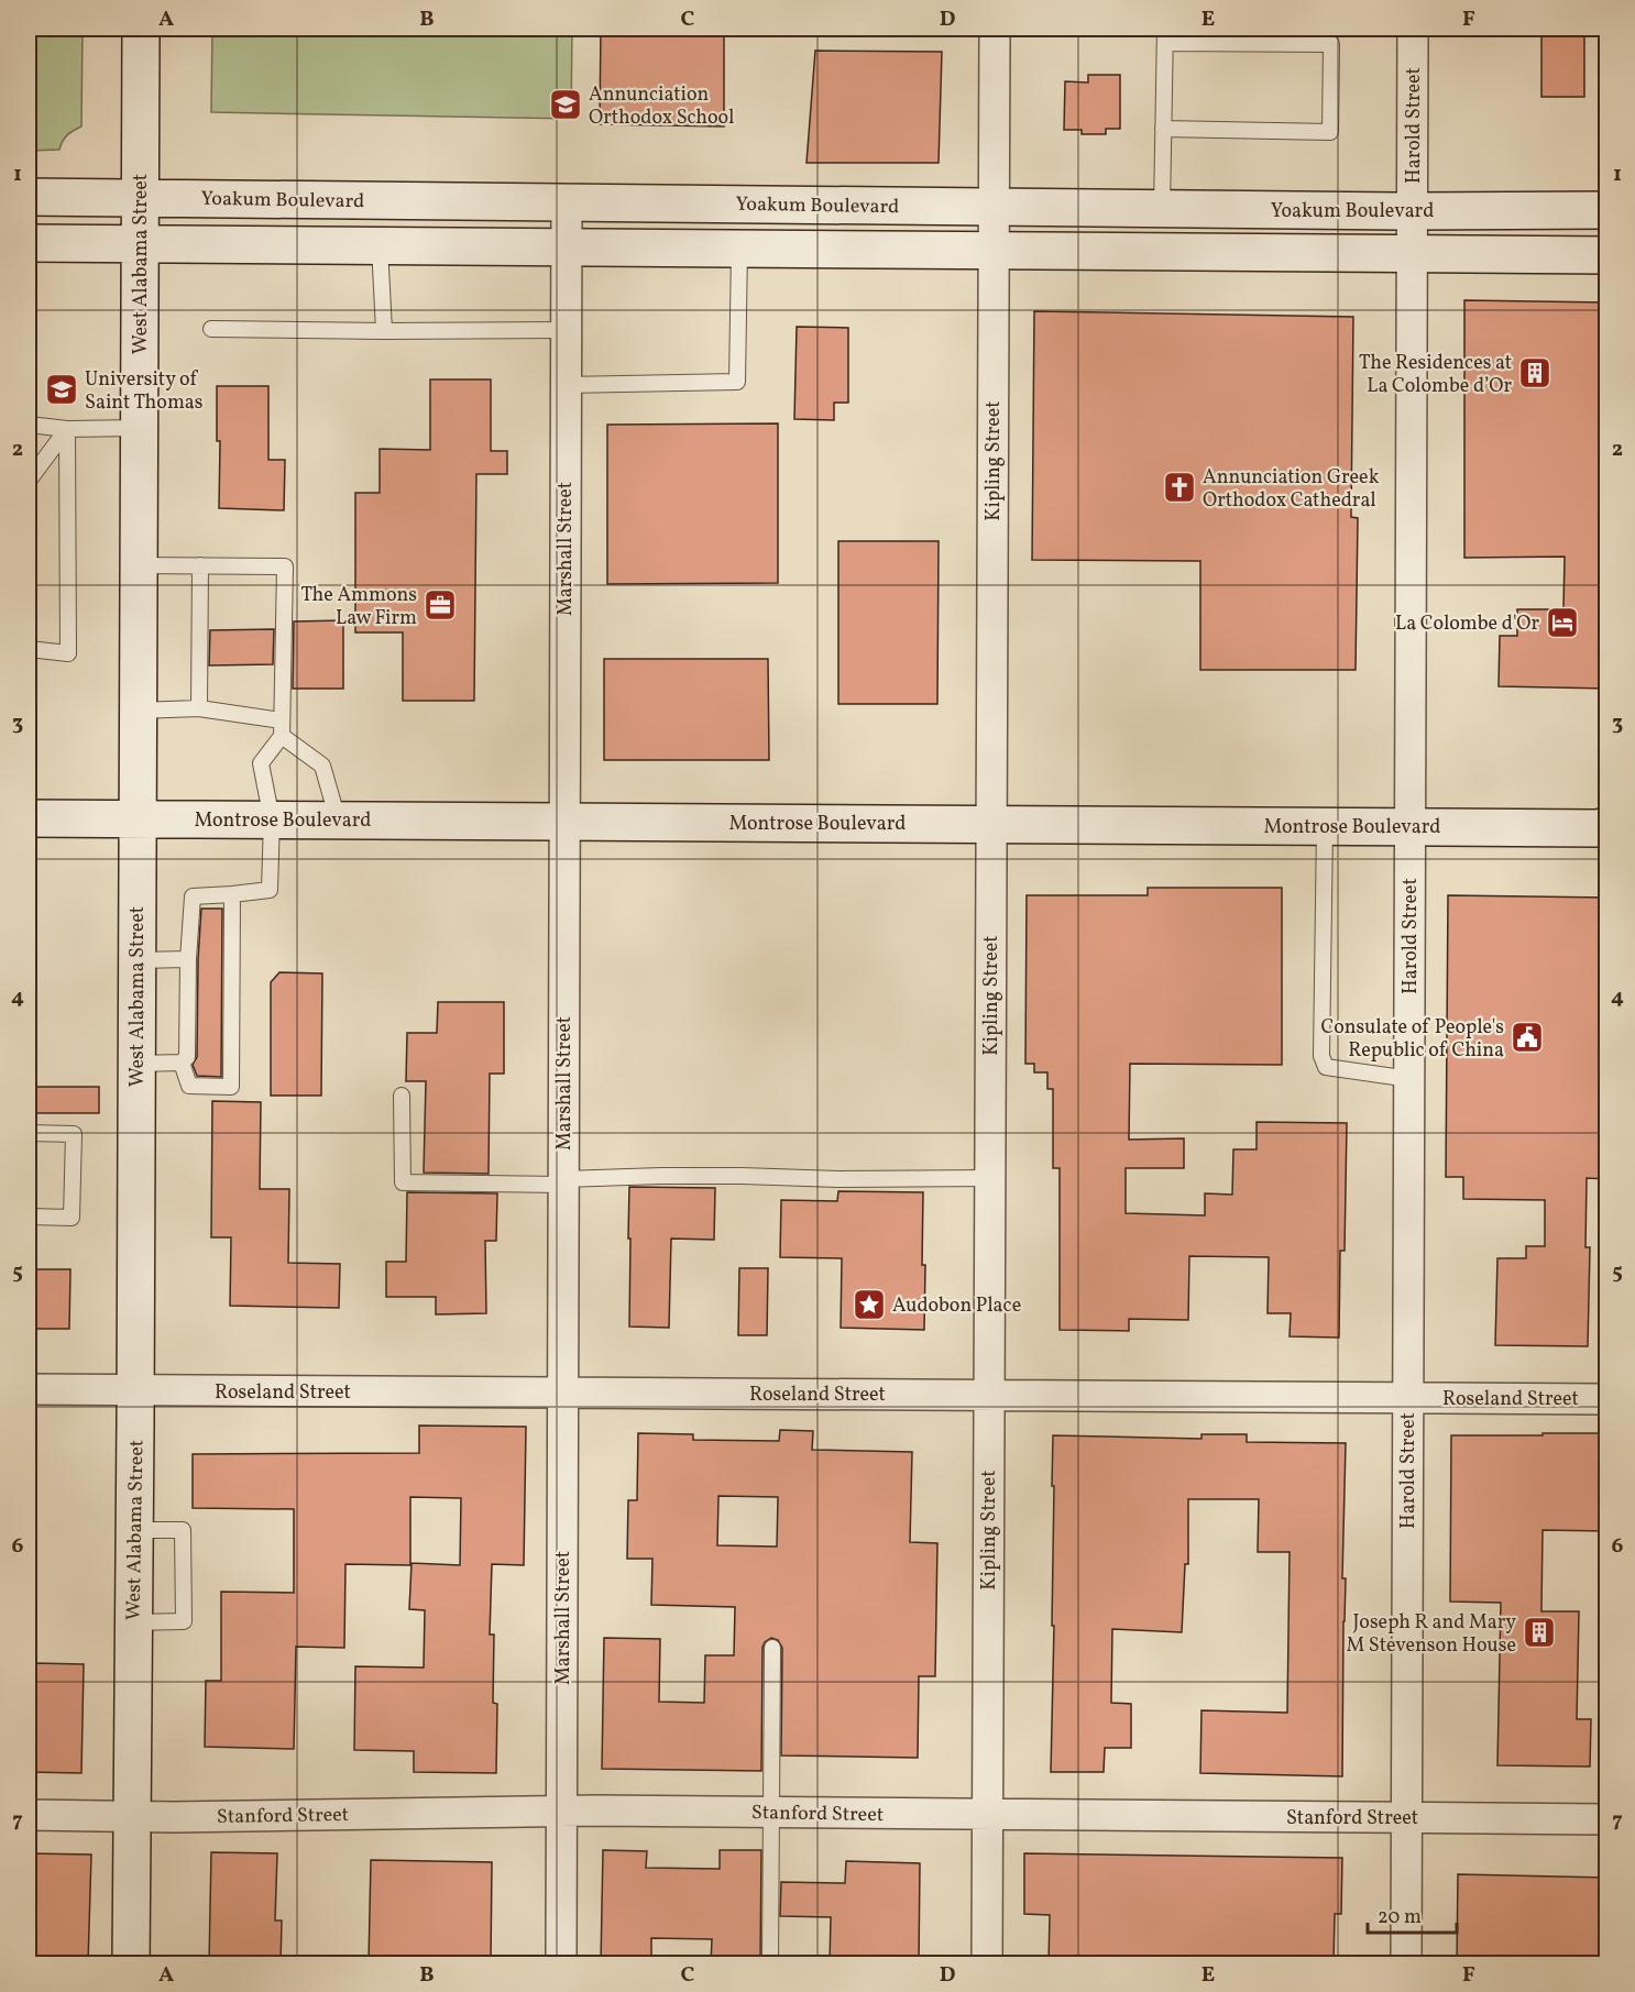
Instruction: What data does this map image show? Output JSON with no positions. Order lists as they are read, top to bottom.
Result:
{
  "streets": {
    "street": [
      "Harold Street",
      "Yoakum Boulevard",
      "West Alabama Street",
      "Kipling Street",
      "Marshall Street",
      "Montrose Boulevard",
      "Roseland Street",
      "Stanford Street"
    ]
  },
  "crossings": [
    ["Harold Street", "Yoakum Boulevard"],
    ["Harold Street", "Montrose Boulevard"],
    ["Harold Street", "Roseland Street"],
    ["Harold Street", "Stanford Street"],
    ["Yoakum Boulevard", "West Alabama Street"],
    ["Yoakum Boulevard", "Kipling Street"],
    ["Yoakum Boulevard", "Marshall Street"],
    ["West Alabama Street", "Montrose Boulevard"],
    ["West Alabama Street", "Roseland Street"],
    ["West Alabama Street", "Stanford Street"],
    ["Kipling Street", "Montrose Boulevard"],
    ["Kipling Street", "Roseland Street"],
    ["Kipling Street", "Stanford Street"],
    ["Marshall Street", "Montrose Boulevard"],
    ["Marshall Street", "Roseland Street"],
    ["Marshall Street", "Stanford Street"]
  ],
  "places": {
    "school or university": ["Annunciation Orthodox School", "University of Saint Thomas"],
    "building": ["The Residences at La Colombe d’Or", "Joseph R and Mary M Stevenson House"],
    "church": ["Annunciation Greek Orthodox Cathedral"],
    "office": ["The Ammons Law Firm"],
    "hotel": ["La Colombe d'Or"],
    "public building": ["Consulate of People's Republic of China"],
    "place": ["Audobon Place"]
  },
  "scale_bar": "20 m",
  "grid": {
    "columns": [
      "A",
      "B",
      "C",
      "D",
      "E",
      "F"
    ],
    "rows": [
      "1",
      "2",
      "3",
      "4",
      "5",
      "6",
      "7"
    ]
  }
}
